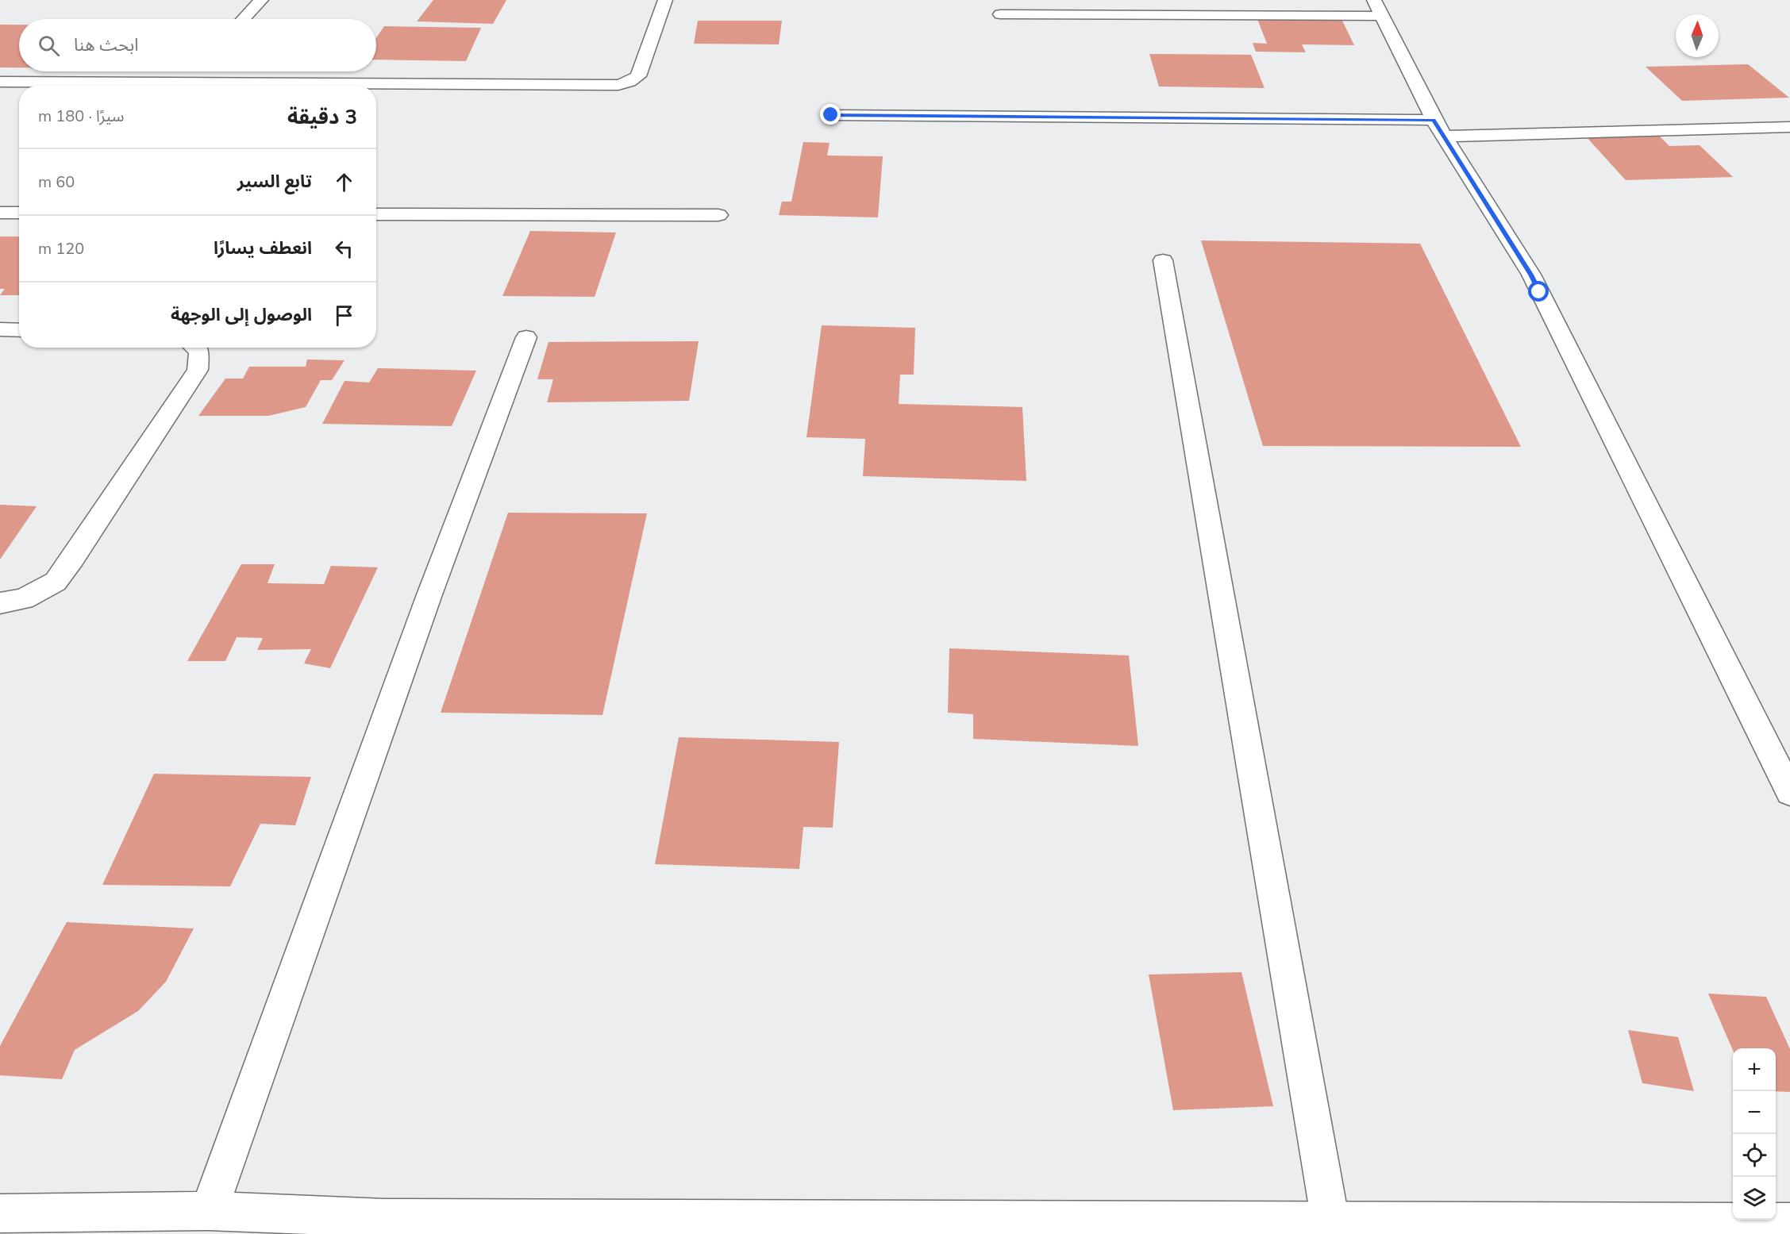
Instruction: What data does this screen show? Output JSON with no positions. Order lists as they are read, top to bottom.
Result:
{
  "north": "top",
  "page": {
    "search": "ابحث هنا",
    "heading": ["3 دقيقة", "سيرًا · 180 m"],
    "list": [
      ["تابع السير", "60 m"],
      ["انعطف يسارًا", "120 m"],
      "الوصول إلى الوجهة"
    ],
    "map_buttons": ["+", "−"]
  }
}
